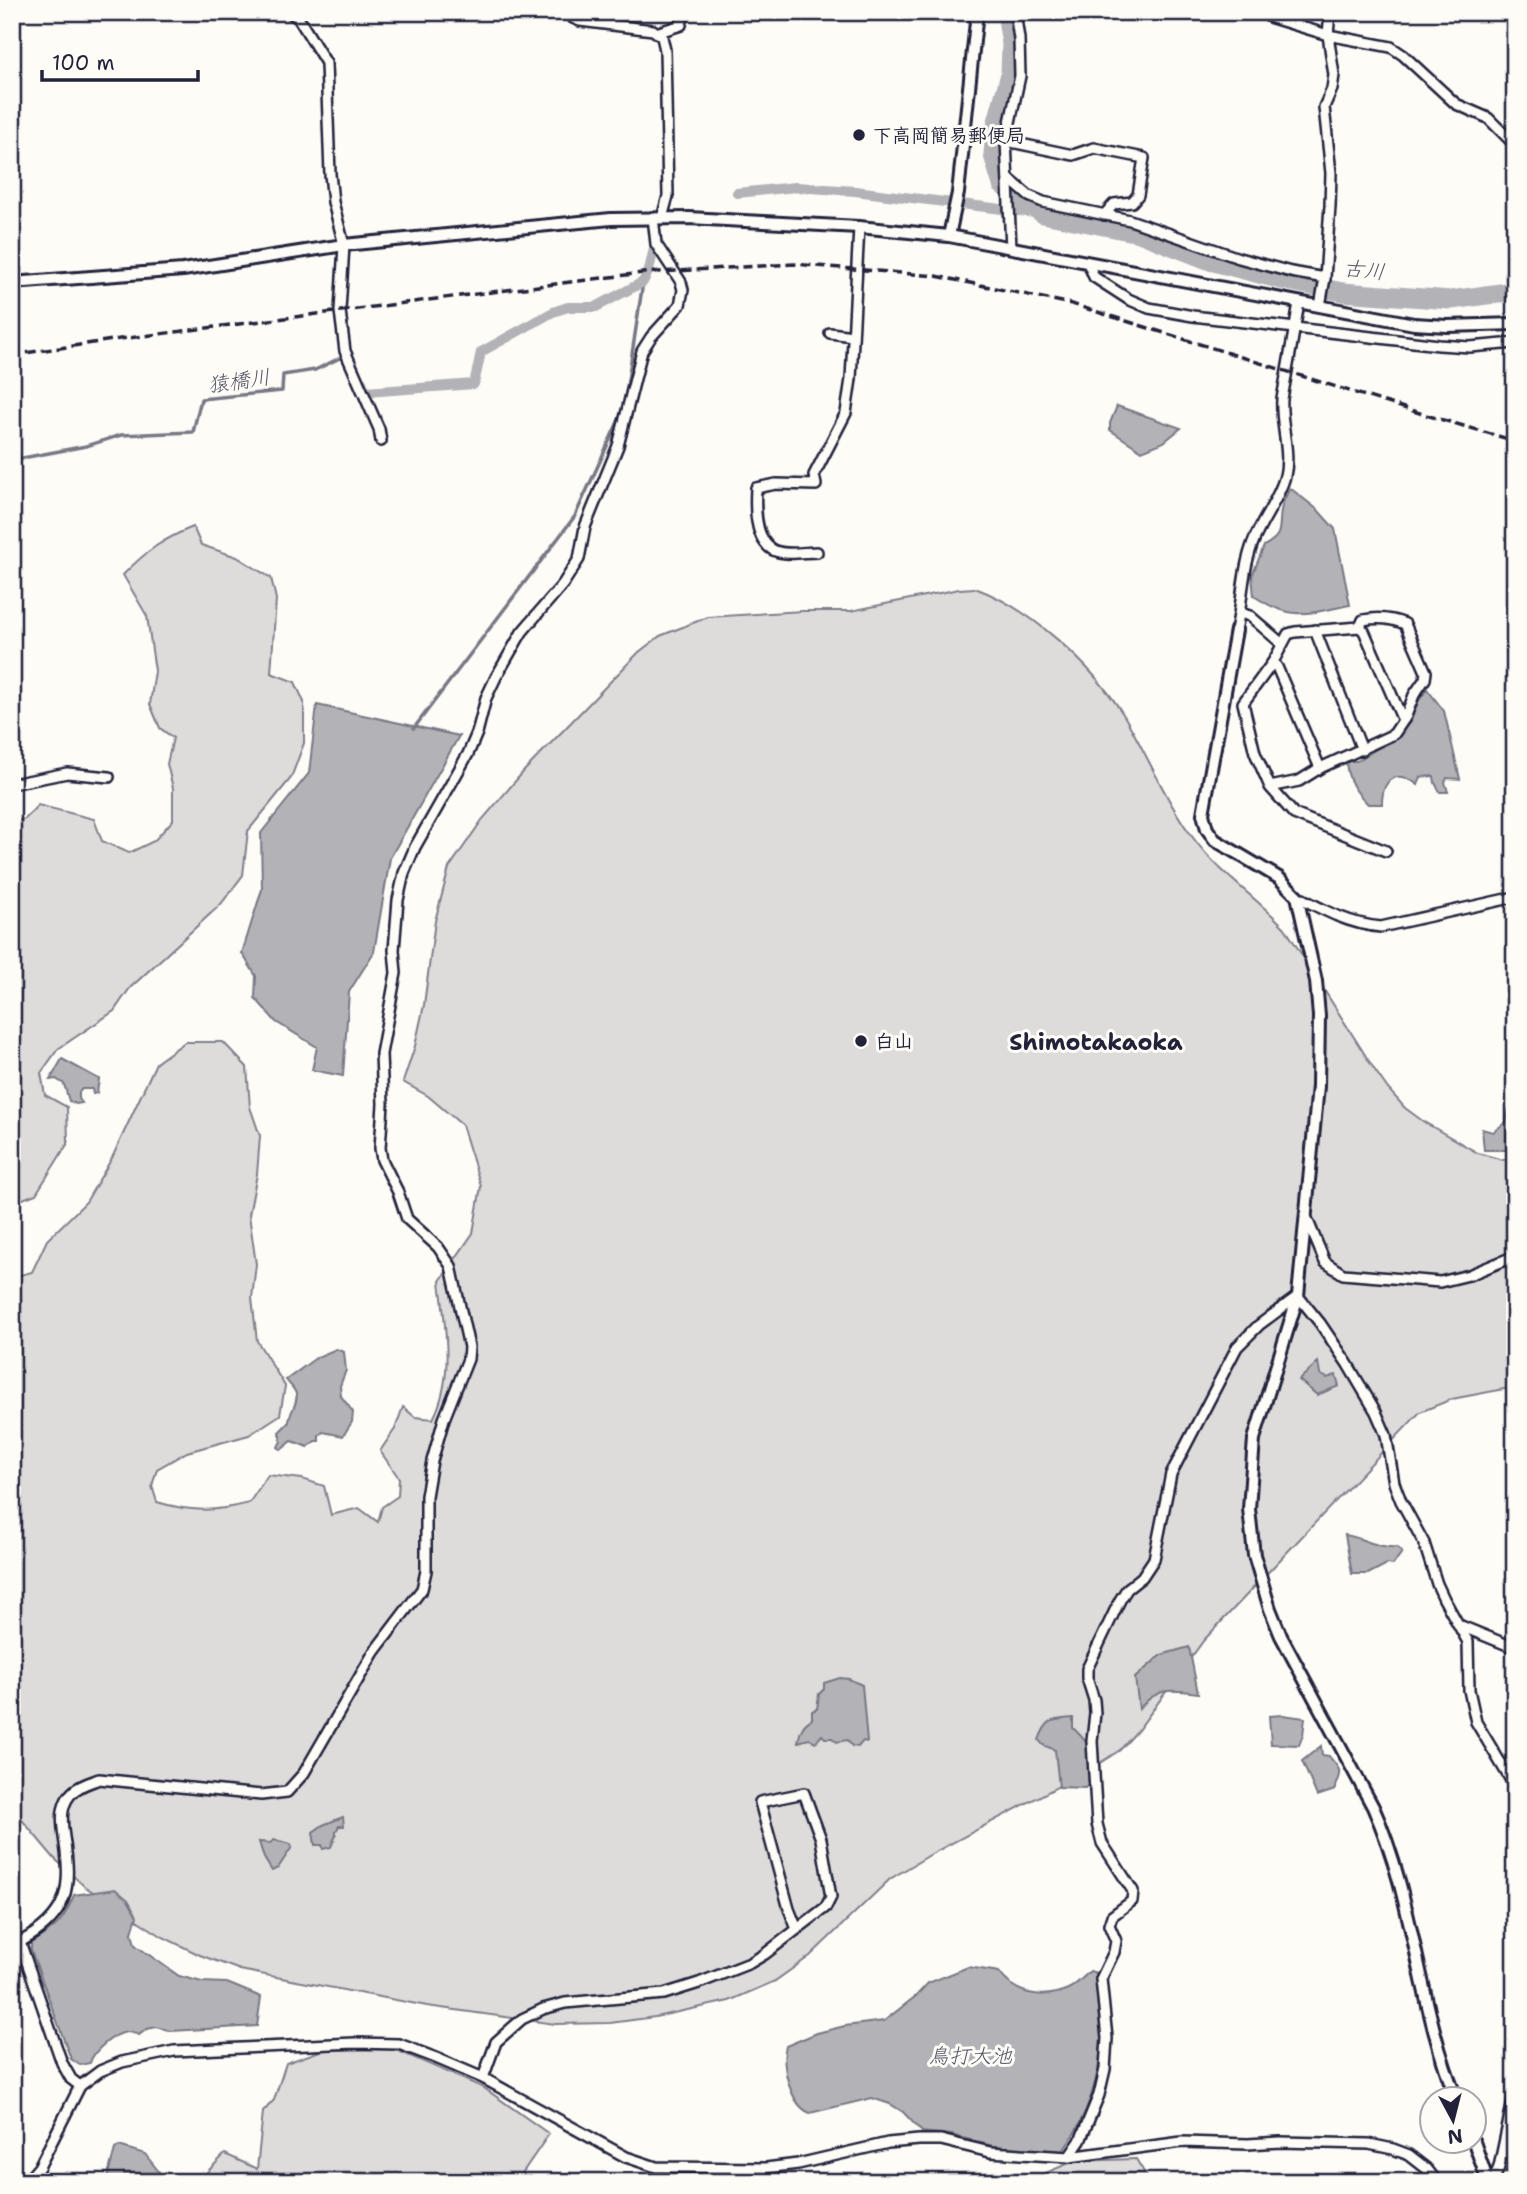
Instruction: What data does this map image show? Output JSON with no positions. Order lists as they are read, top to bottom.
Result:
{
  "districts": ["Shimotakaoka"],
  "water": ["古川", "猿橋川", "鳥打大池"],
  "places": ["下高岡簡易郵便局", "白山"],
  "scale_bar": "100 m",
  "north": "bottom"
}
